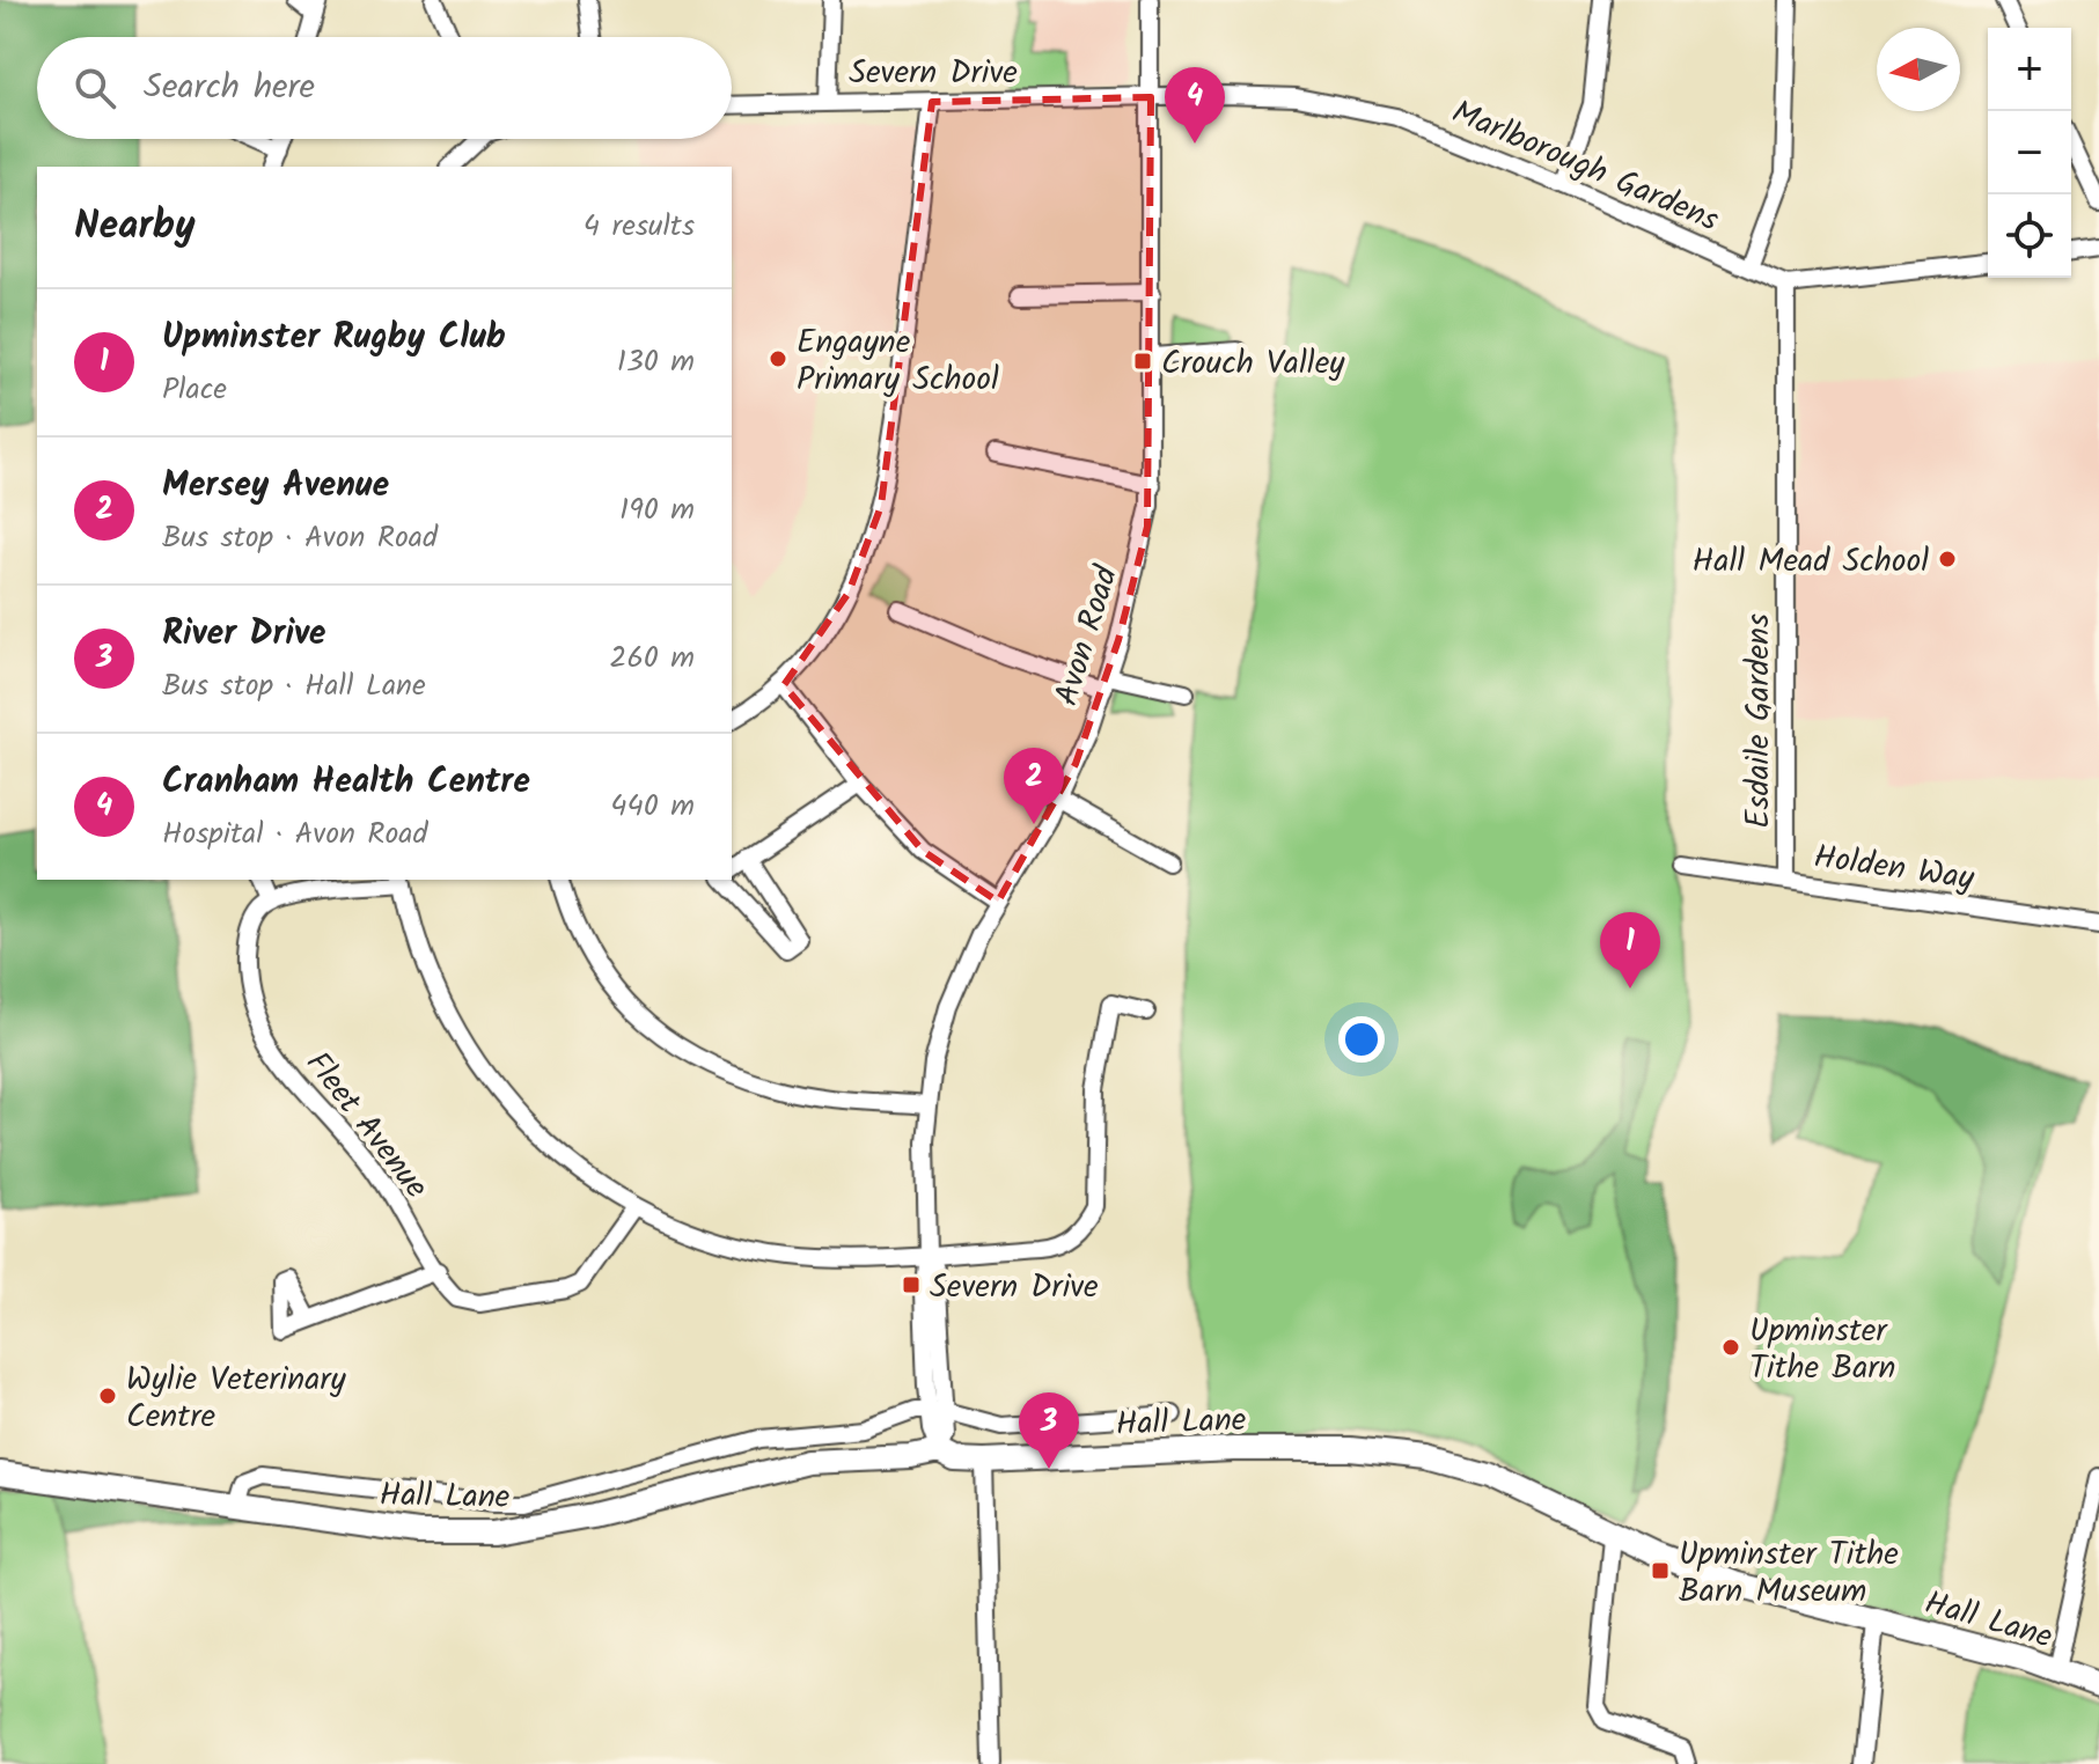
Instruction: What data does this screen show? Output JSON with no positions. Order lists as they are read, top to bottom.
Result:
{
  "streets": {
    "street": [
      "Severn Drive",
      "Marlborough Gardens",
      "Avon Road",
      "Esdaile Gardens",
      "Holden Way",
      "Fleet Avenue",
      "Hall Lane"
    ]
  },
  "crossings": [
    ["Severn Drive", "Marlborough Gardens"],
    ["Severn Drive", "Avon Road"],
    ["Marlborough Gardens", "Avon Road"],
    ["Marlborough Gardens", "Esdaile Gardens"],
    ["Avon Road", "Hall Lane"],
    ["Esdaile Gardens", "Holden Way"]
  ],
  "places": {
    "other": [
      "Engayne Primary School",
      "Hall Mead School",
      "Upminster Tithe Barn",
      "Wylie Veterinary Centre"
    ],
    "transit": ["Crouch Valley", "Severn Drive", "Upminster Tithe Barn Museum"]
  },
  "north": "left",
  "page": {
    "map_buttons": ["+", "−"],
    "search": "Search here",
    "pins": [
      "4",
      "2",
      "1",
      "3"
    ],
    "heading": ["Nearby", "4 results"],
    "list": [
      {
        "mark": "1",
        "name": "Upminster Rugby Club",
        "note": "Place",
        "value": "130 m"
      },
      {
        "mark": "2",
        "name": "Mersey Avenue",
        "note": "Bus stop · Avon Road",
        "value": "190 m"
      },
      {
        "mark": "3",
        "name": "River Drive",
        "note": "Bus stop · Hall Lane",
        "value": "260 m"
      },
      {
        "mark": "4",
        "name": "Cranham Health Centre",
        "note": "Hospital · Avon Road",
        "value": "440 m"
      }
    ]
  }
}
